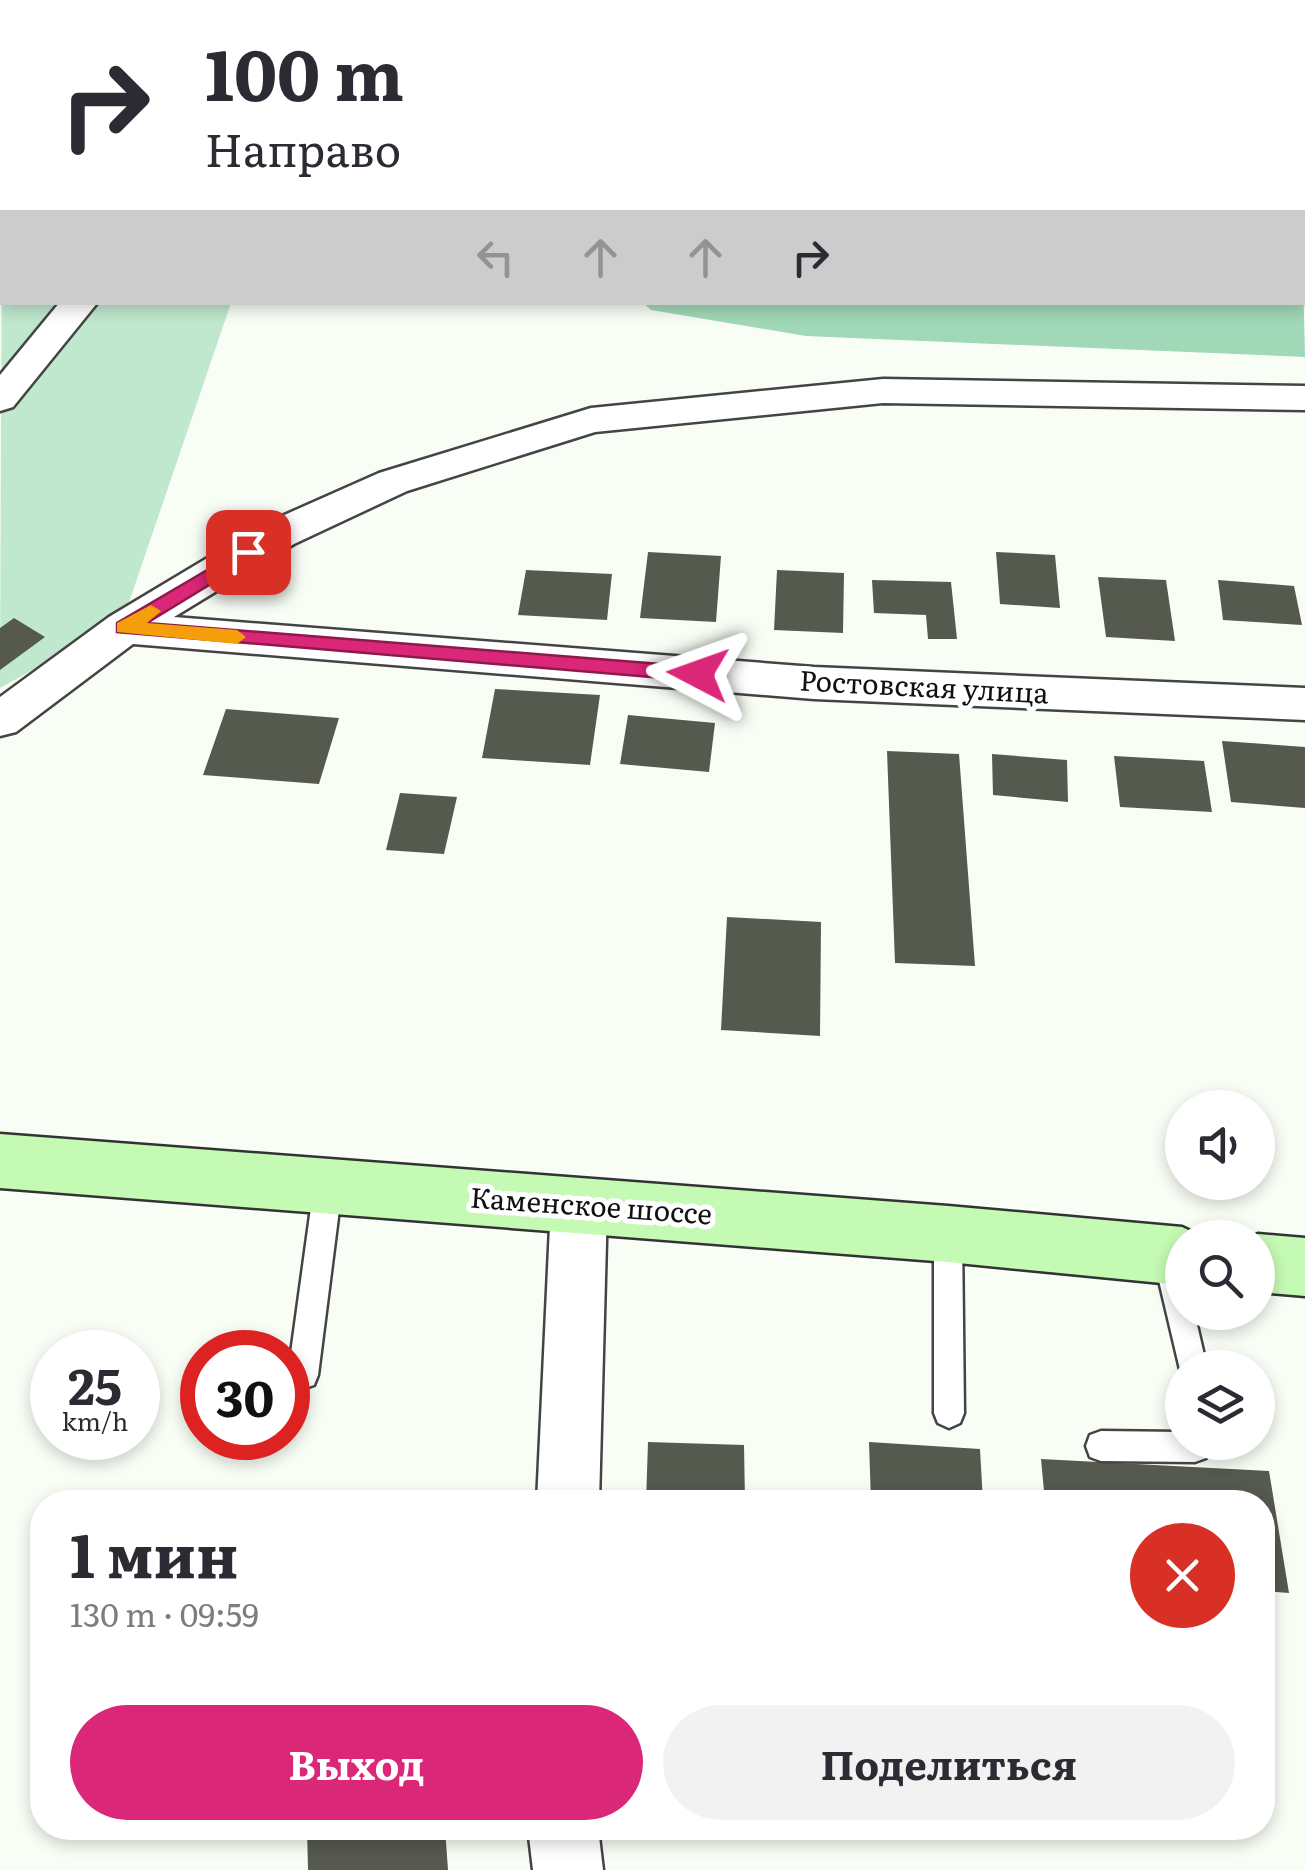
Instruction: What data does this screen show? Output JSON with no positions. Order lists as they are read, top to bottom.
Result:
{
  "streets": {
    "street": ["Ростовская улица", "Каменское шоссе"]
  },
  "page": {
    "turn": ["100 m", "Направо"],
    "speed": "25 km/h",
    "limit": "30",
    "heading": ["1 мин", "130 m · 09:59"],
    "buttons": ["Выход", "Поделиться"]
  }
}
